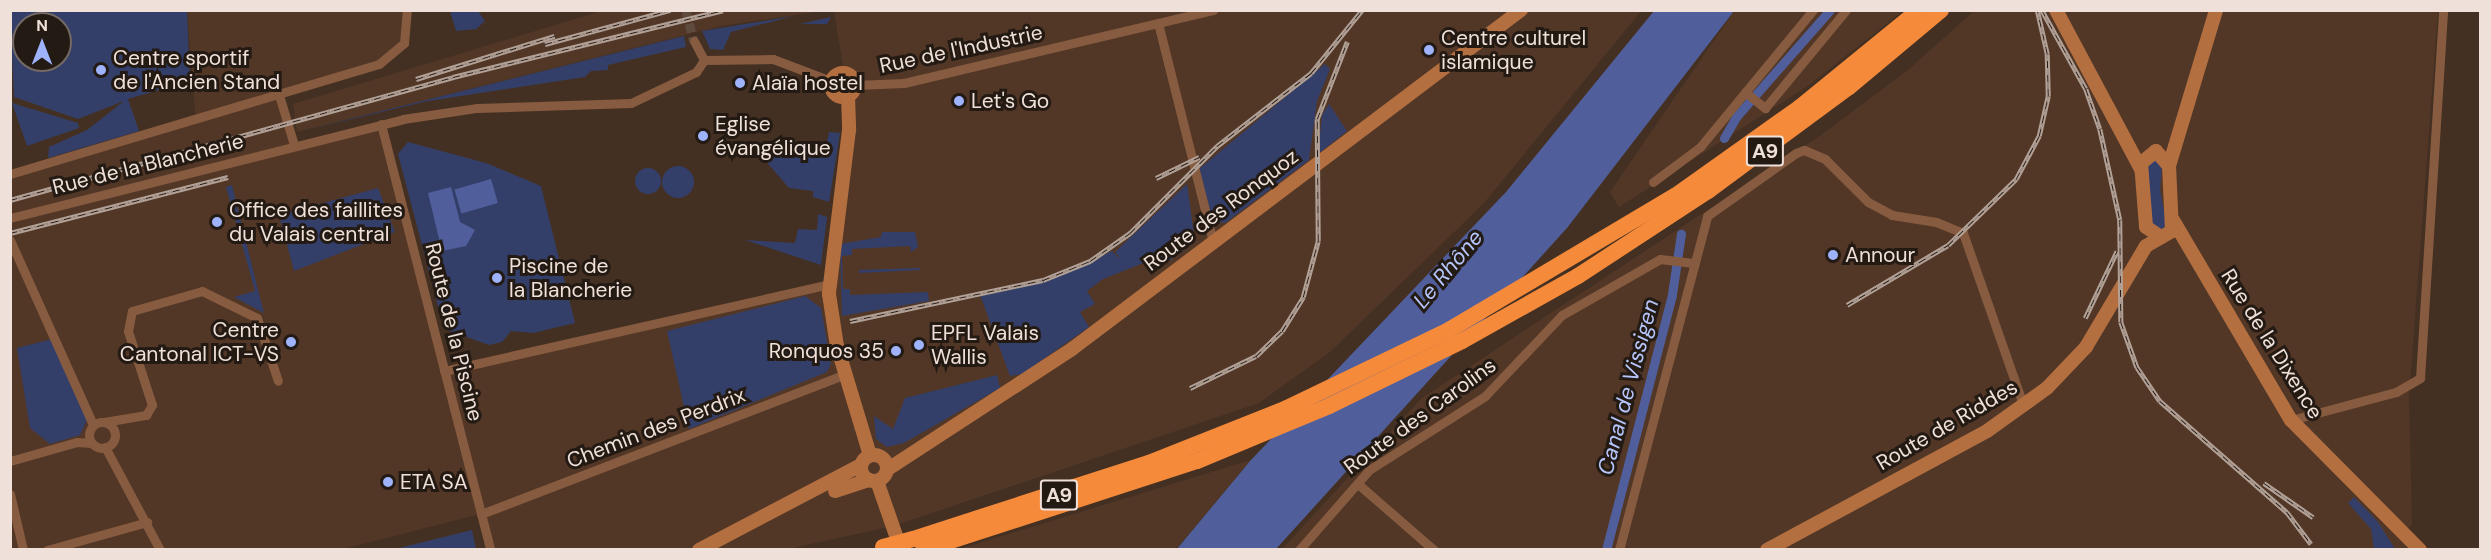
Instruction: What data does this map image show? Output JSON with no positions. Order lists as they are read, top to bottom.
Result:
{
  "streets": {
    "highway": ["A9"],
    "street": [
      "Rue de l'Industrie",
      "Rue de la Blancherie",
      "Route des Ronquoz",
      "Route de la Piscine",
      "Rue de la Dixence",
      "Route des Carolins",
      "Route de Riddes",
      "Chemin des Perdrix"
    ]
  },
  "crossings": [
    ["Rue de la Blancherie", "Route de la Piscine"],
    ["Route de la Piscine", "Chemin des Perdrix"],
    ["Rue de la Dixence", "Route de Riddes"]
  ],
  "water": ["Le Rhône", "Canal de Vissigen"],
  "places": [
    "Centre culturel islamique",
    "Centre sportif de l'Ancien Stand",
    "Alaïa hostel",
    "Let's Go",
    "Eglise évangélique",
    "Office des faillites du Valais central",
    "Annour",
    "Piscine de la Blancherie",
    "Centre Cantonal ICT-VS",
    "EPFL Valais Wallis",
    "Ronquos 35",
    "ETA SA"
  ],
  "north": "top"
}
